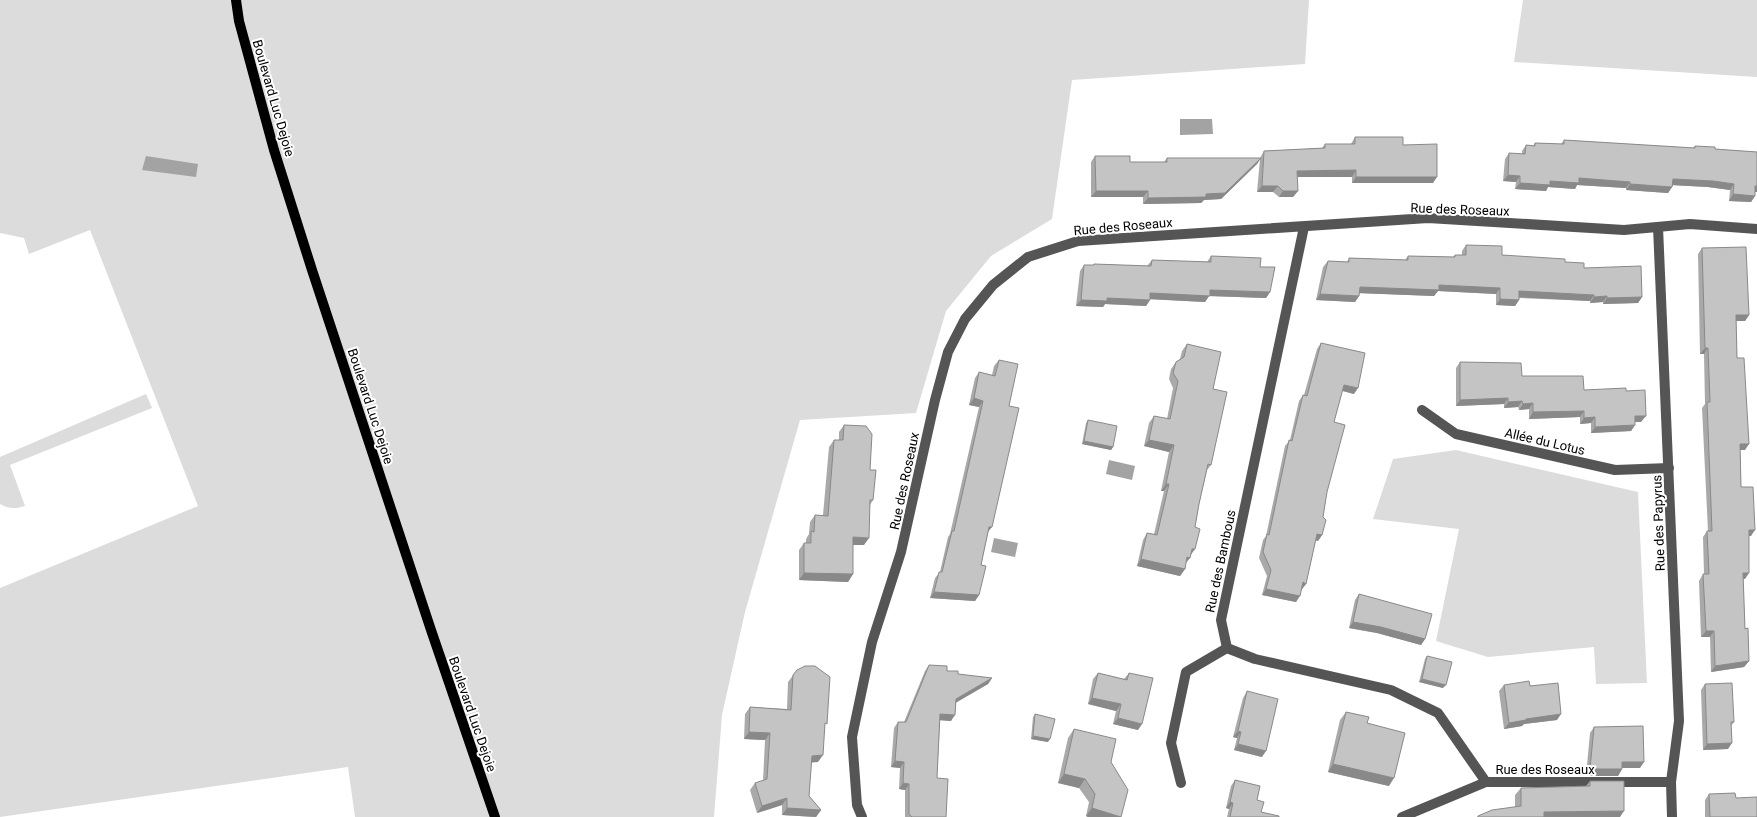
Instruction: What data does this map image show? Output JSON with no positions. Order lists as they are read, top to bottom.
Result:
{
  "streets": {
    "main road": ["Boulevard Luc Dejoie"],
    "street": [
      "Rue des Roseaux",
      "Allée du Lotus",
      "Rue des Papyrus",
      "Rue des Bambous"
    ]
  },
  "crossings": [
    ["Rue des Roseaux", "Rue des Papyrus"],
    ["Rue des Roseaux", "Rue des Bambous"],
    ["Allée du Lotus", "Rue des Papyrus"]
  ]
}
